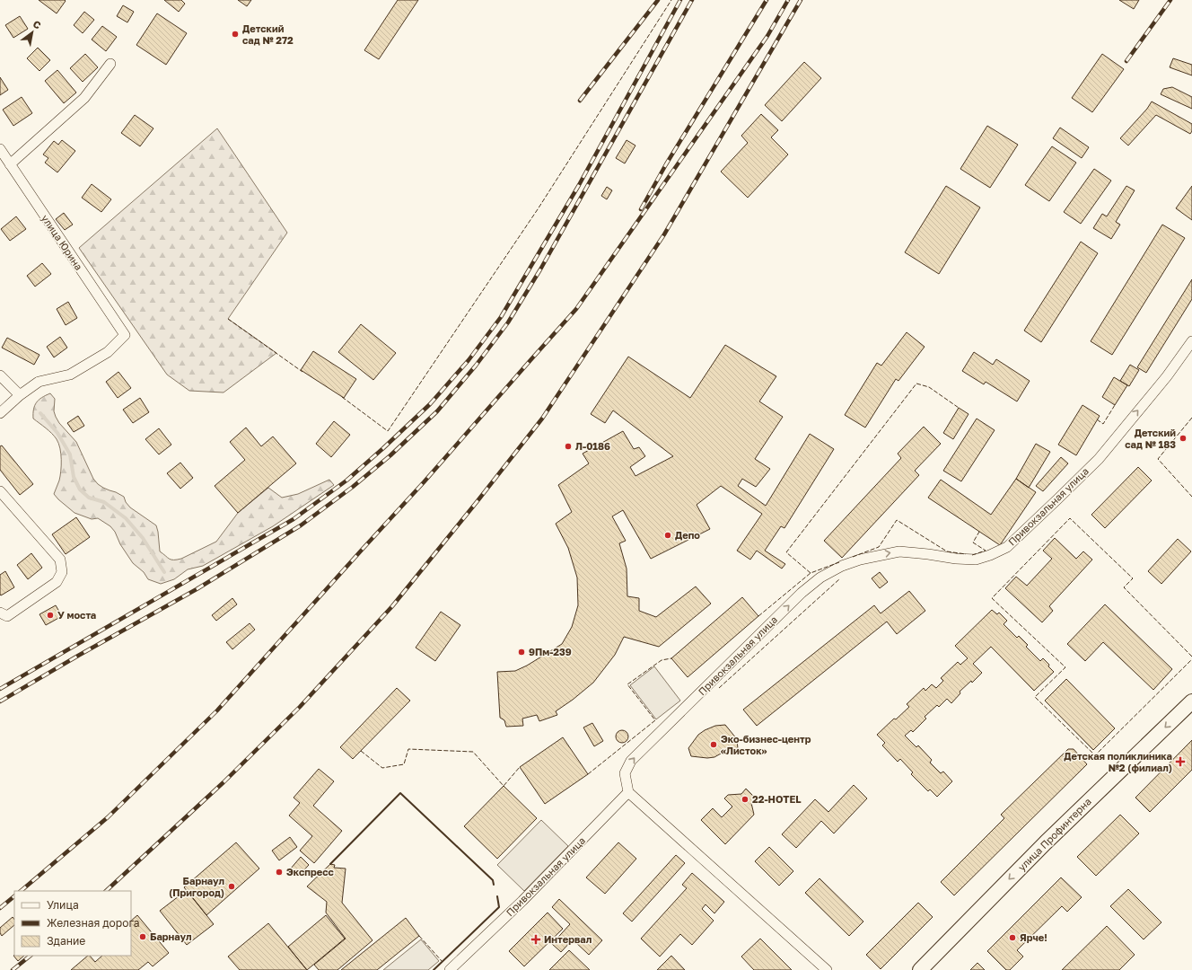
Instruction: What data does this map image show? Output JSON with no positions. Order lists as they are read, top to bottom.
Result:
{
  "streets": {
    "street": ["улица Юрина", "Привокзальная улица", "улица Профинтерна"]
  },
  "one_way": ["Привокзальная улица", "улица Профинтерна"],
  "places": {
    "other": [
      "Детский сад № 272",
      "Детский сад № 183",
      "Л-0186",
      "Депо",
      "У моста",
      "9Пм-239",
      "Эко-бизнес-центр «Листок»",
      "22-HOTEL",
      "Экспресс",
      "Барнаул (Пригород)",
      "Барнаул",
      "Ярче!"
    ],
    "health": ["Детская поликлиника №2 (филиал)", "Интервал"]
  },
  "legend": ["Улица", "Железная дорога", "Здание"],
  "north": "top right"
}
